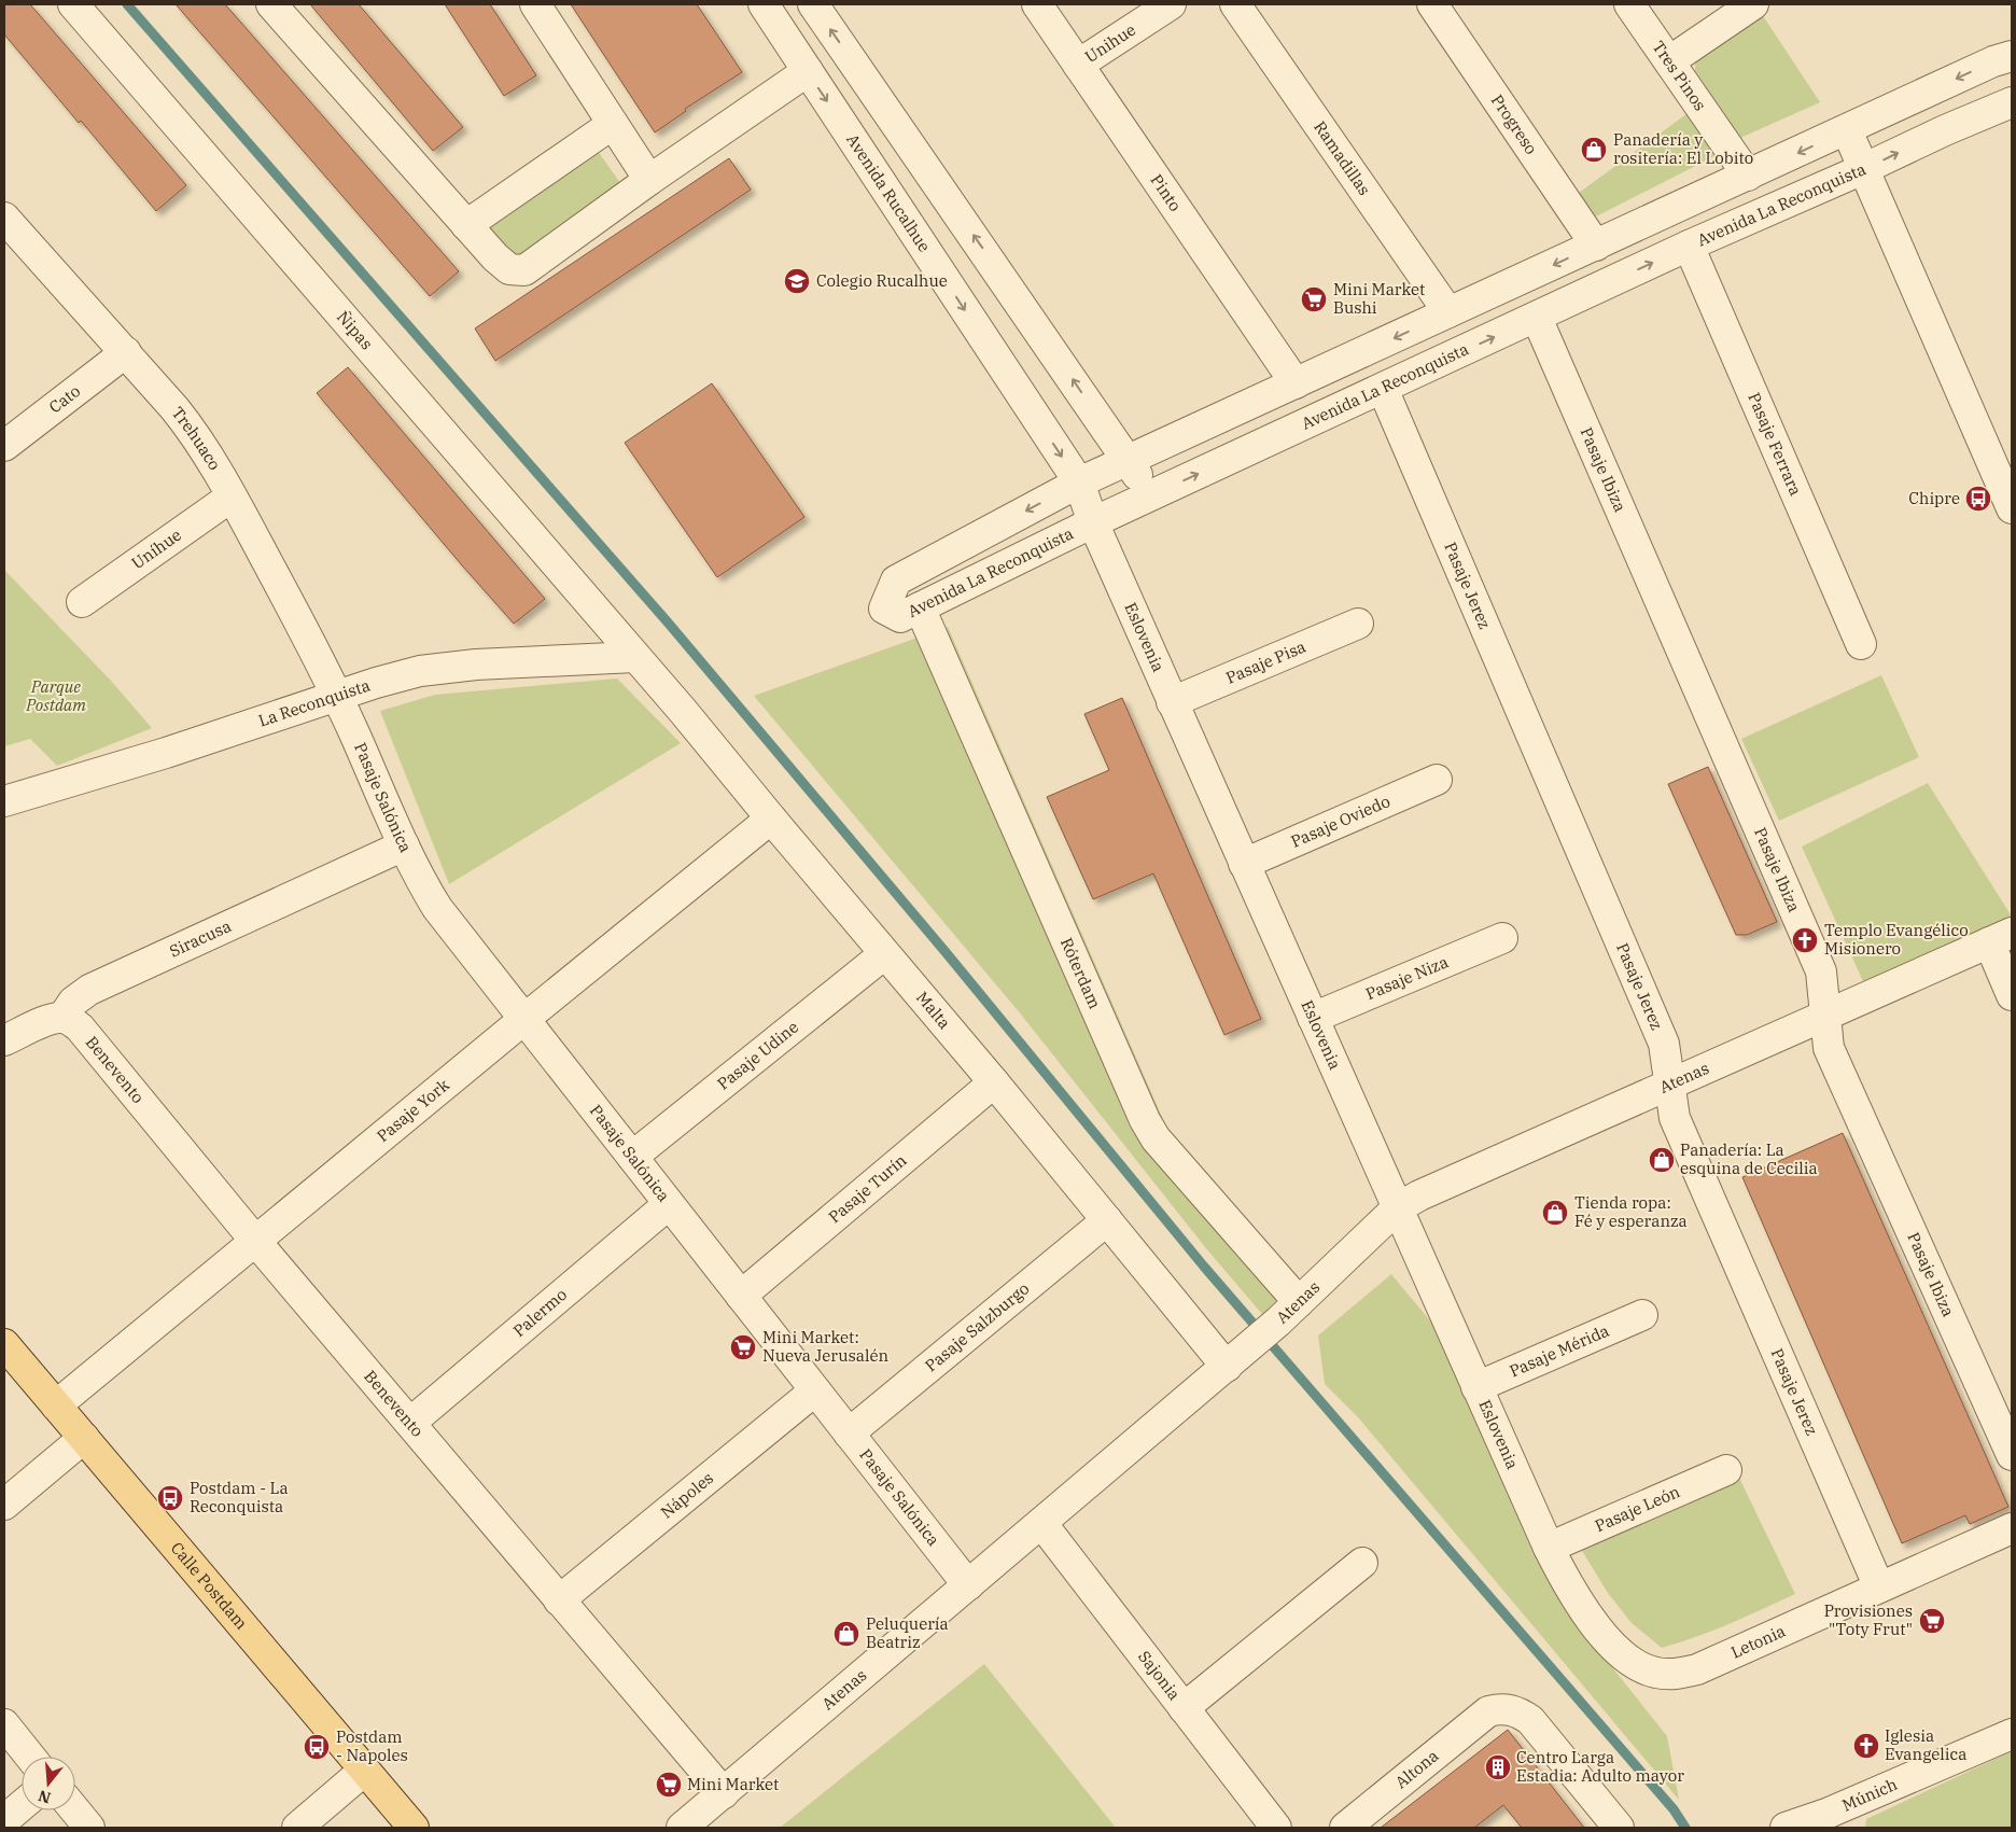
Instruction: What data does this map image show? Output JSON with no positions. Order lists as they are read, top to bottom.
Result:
{
  "streets": {
    "main road": ["Calle Postdam"],
    "street": [
      "Unihue",
      "Tres Pinos",
      "Progreso",
      "Ramadillas",
      "Avenida Rucalhue",
      "Pinto",
      "Avenida La Reconquista",
      "Ñipas",
      "Cato",
      "Trehuaco",
      "Pasaje Ferrara",
      "Pasaje Ibiza",
      "Uníhue",
      "Pasaje Jerez",
      "Eslovenia",
      "Pasaje Pisa",
      "La Reconquista",
      "Pasaje Salónica",
      "Pasaje Oviedo",
      "Siracusa",
      "Róterdam",
      "Pasaje Niza",
      "Malta",
      "Pasaje Udine",
      "Benevento",
      "Atenas",
      "Pasaje York",
      "Pasaje Turín",
      "Palermo",
      "Pasaje Salzburgo",
      "Pasaje Mérida",
      "Nápoles",
      "Pasaje León",
      "Letonia",
      "Sajonia",
      "Altona",
      "Múnich"
    ]
  },
  "crossings": [
    ["Unihue", "Pinto"],
    ["Tres Pinos", "Avenida La Reconquista"],
    ["Progreso", "Avenida La Reconquista"],
    ["Ramadillas", "Avenida La Reconquista"],
    ["Avenida Rucalhue", "Avenida La Reconquista"],
    ["Avenida Rucalhue", "Eslovenia"],
    ["Pinto", "Avenida La Reconquista"],
    ["Avenida La Reconquista", "Pasaje Ferrara"],
    ["Avenida La Reconquista", "Pasaje Ibiza"],
    ["Avenida La Reconquista", "Pasaje Jerez"],
    ["Avenida La Reconquista", "Eslovenia"],
    ["Avenida La Reconquista", "Róterdam"],
    ["Ñipas", "La Reconquista"],
    ["Ñipas", "Malta"],
    ["Cato", "Trehuaco"],
    ["Trehuaco", "Uníhue"],
    ["Trehuaco", "La Reconquista"],
    ["Trehuaco", "Pasaje Salónica"],
    ["Pasaje Ibiza", "Atenas"],
    ["Pasaje Jerez", "Atenas"],
    ["Pasaje Jerez", "Letonia"],
    ["Eslovenia", "Pasaje Pisa"],
    ["Eslovenia", "Pasaje Oviedo"],
    ["Eslovenia", "Pasaje Niza"],
    ["Eslovenia", "Atenas"],
    ["Eslovenia", "Pasaje Mérida"],
    ["Eslovenia", "Pasaje León"],
    ["Eslovenia", "Letonia"],
    ["La Reconquista", "Pasaje Salónica"],
    ["La Reconquista", "Malta"],
    ["Pasaje Salónica", "Siracusa"],
    ["Pasaje Salónica", "Pasaje Udine"],
    ["Pasaje Salónica", "Atenas"],
    ["Pasaje Salónica", "Pasaje York"],
    ["Pasaje Salónica", "Pasaje Turín"],
    ["Pasaje Salónica", "Palermo"],
    ["Pasaje Salónica", "Pasaje Salzburgo"],
    ["Pasaje Salónica", "Nápoles"],
    ["Siracusa", "Benevento"],
    ["Róterdam", "Atenas"],
    ["Malta", "Pasaje Udine"],
    ["Malta", "Atenas"],
    ["Malta", "Pasaje York"],
    ["Malta", "Pasaje Turín"],
    ["Malta", "Pasaje Salzburgo"],
    ["Benevento", "Atenas"],
    ["Benevento", "Pasaje York"],
    ["Benevento", "Palermo"],
    ["Benevento", "Nápoles"],
    ["Atenas", "Sajonia"],
    ["Pasaje York", "Calle Postdam"],
    ["Pasaje León", "Letonia"]
  ],
  "parks": ["Parque Postdam"],
  "places": {
    "shop": [
      "Panadería y rositería: El Lobito",
      "Panadería: La esquina de Cecilia",
      "Tienda ropa: Fé y esperanza",
      "Peluquería Beatriz"
    ],
    "school or university": ["Colegio Rucalhue"],
    "supermarket": [
      "Mini Market Bushi",
      "Mini Market: Nueva Jerusalén",
      "Provisiones \"Toty Frut\"",
      "Mini Market"
    ],
    "bus stop": ["Chipre", "Postdam - La Reconquista", "Postdam - Napoles"],
    "church": ["Templo Evangélico Misionero", "Iglesia Evangelica"],
    "building": ["Centro Larga Estadia: Adulto mayor"]
  },
  "north": "bottom"
}
